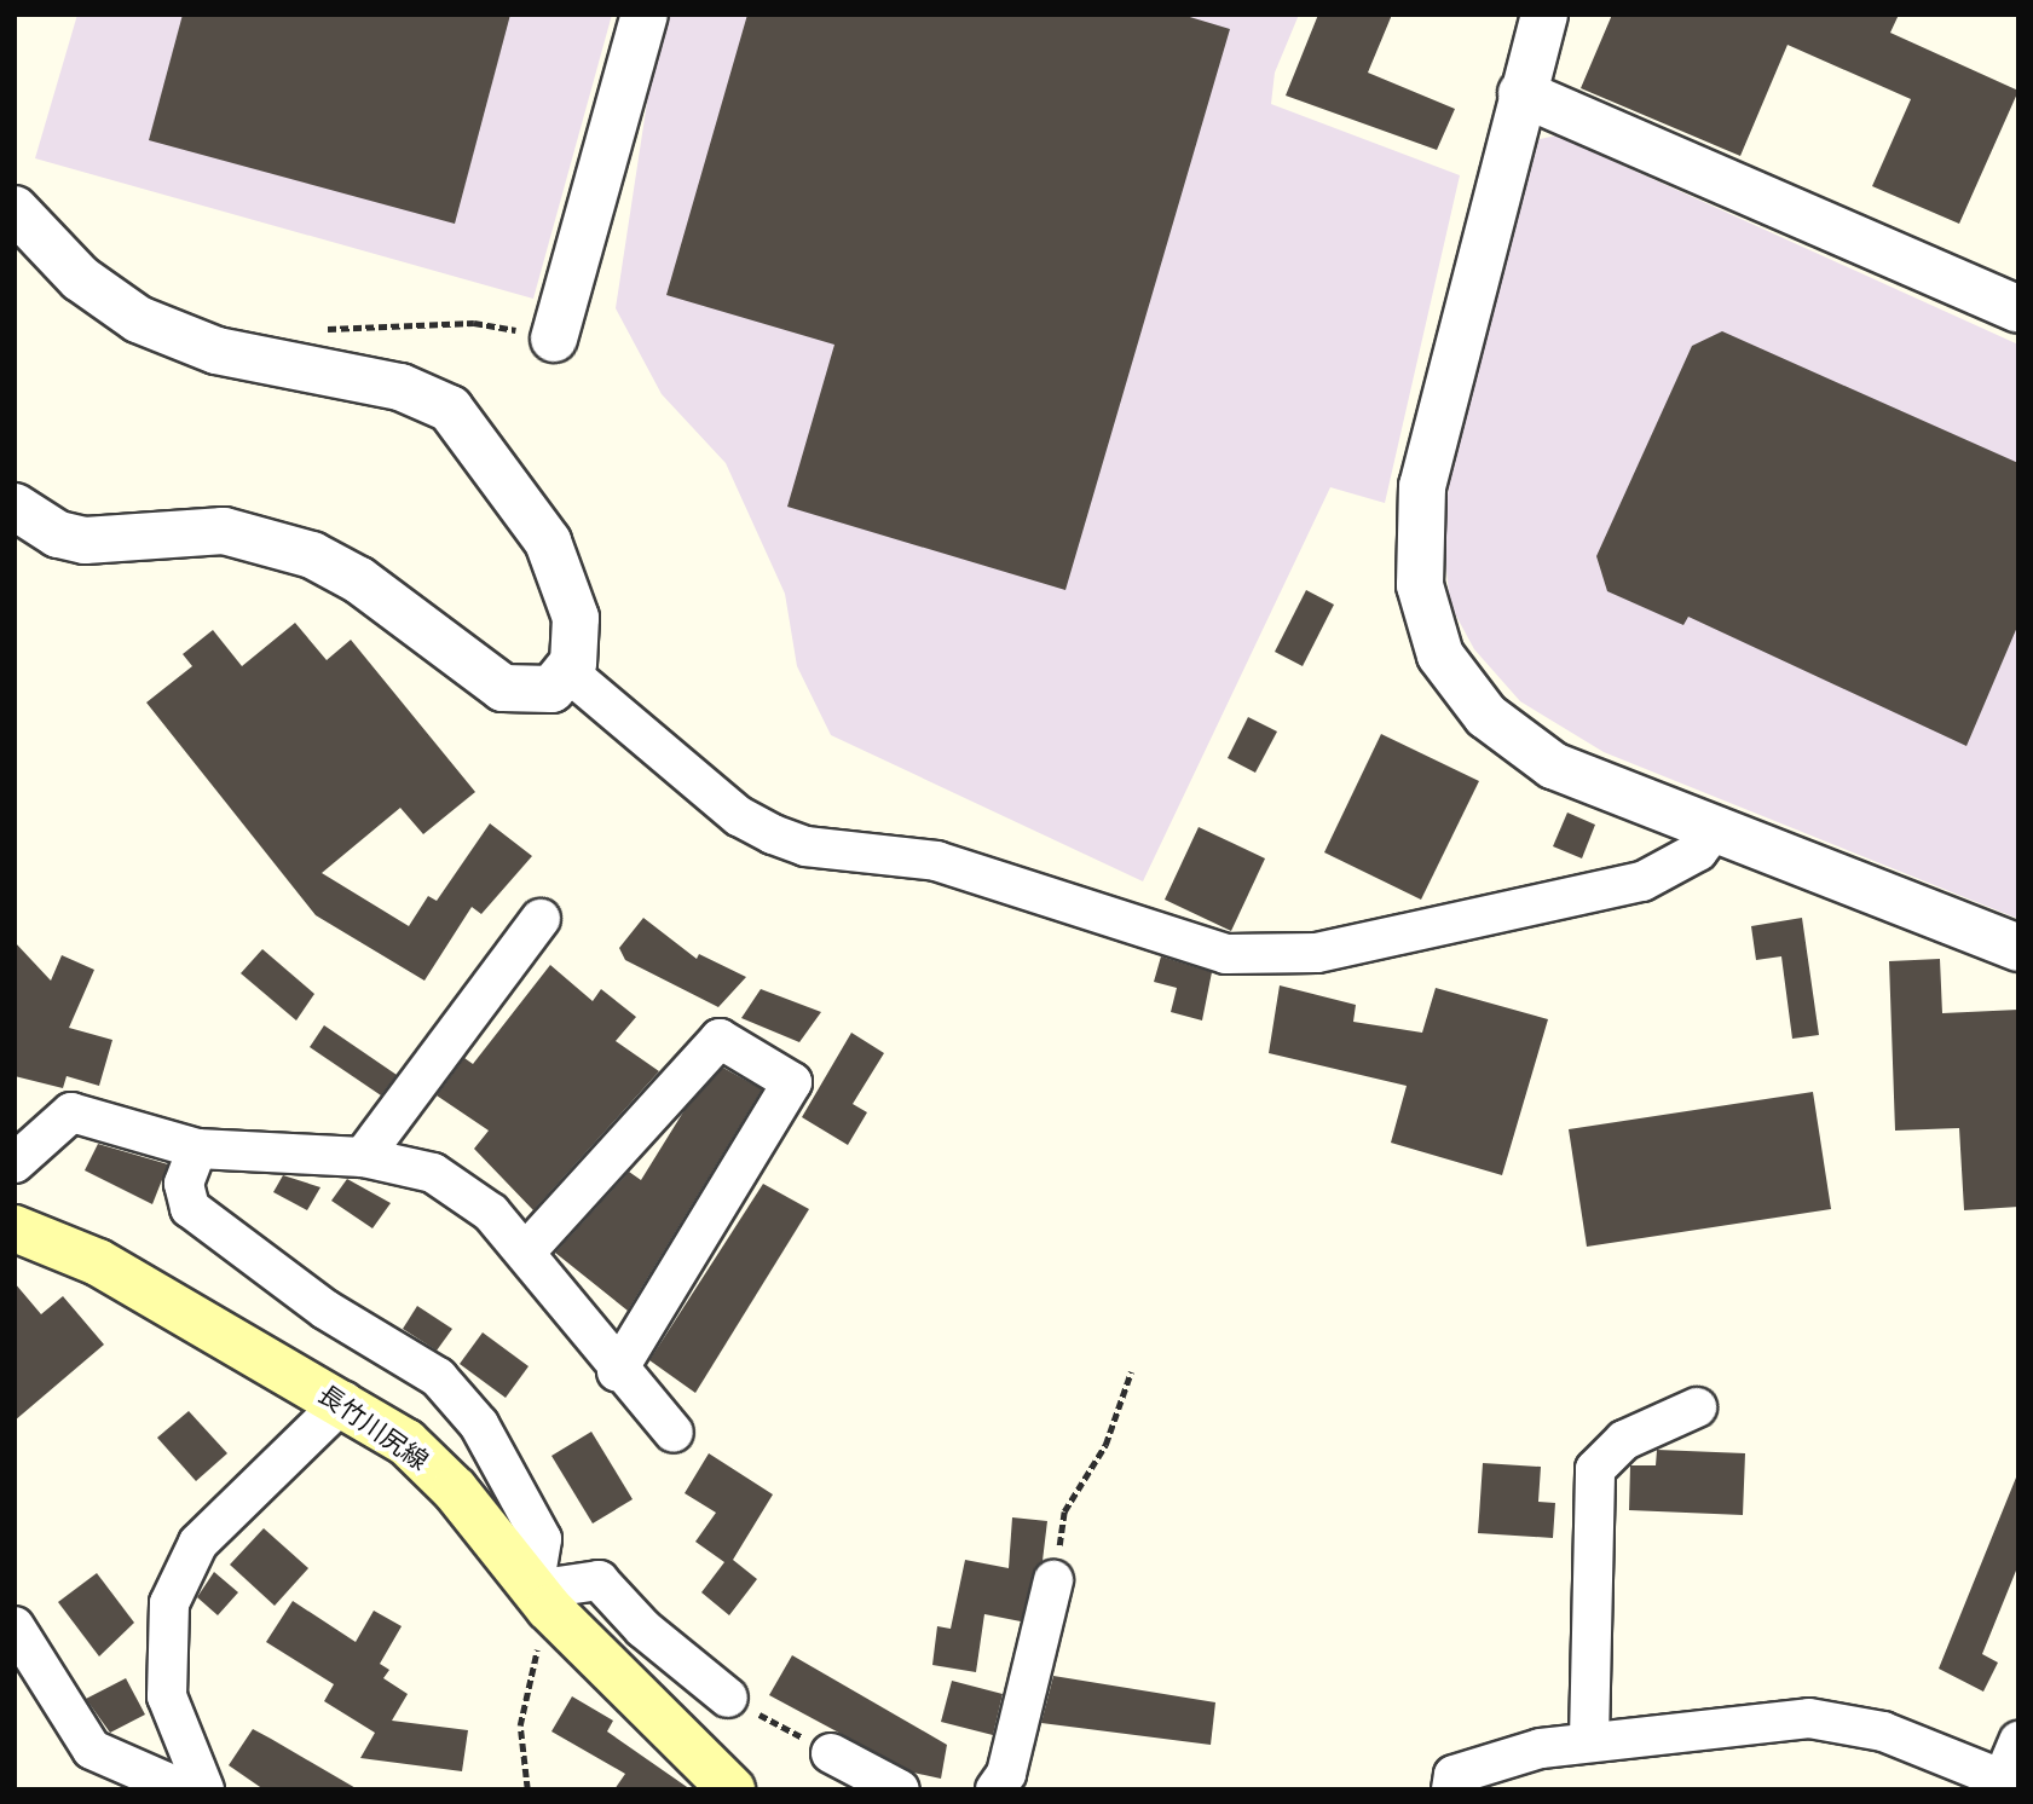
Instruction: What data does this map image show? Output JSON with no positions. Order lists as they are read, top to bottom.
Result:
{
  "streets": {
    "main road": ["長竹川尻線"]
  }
}
